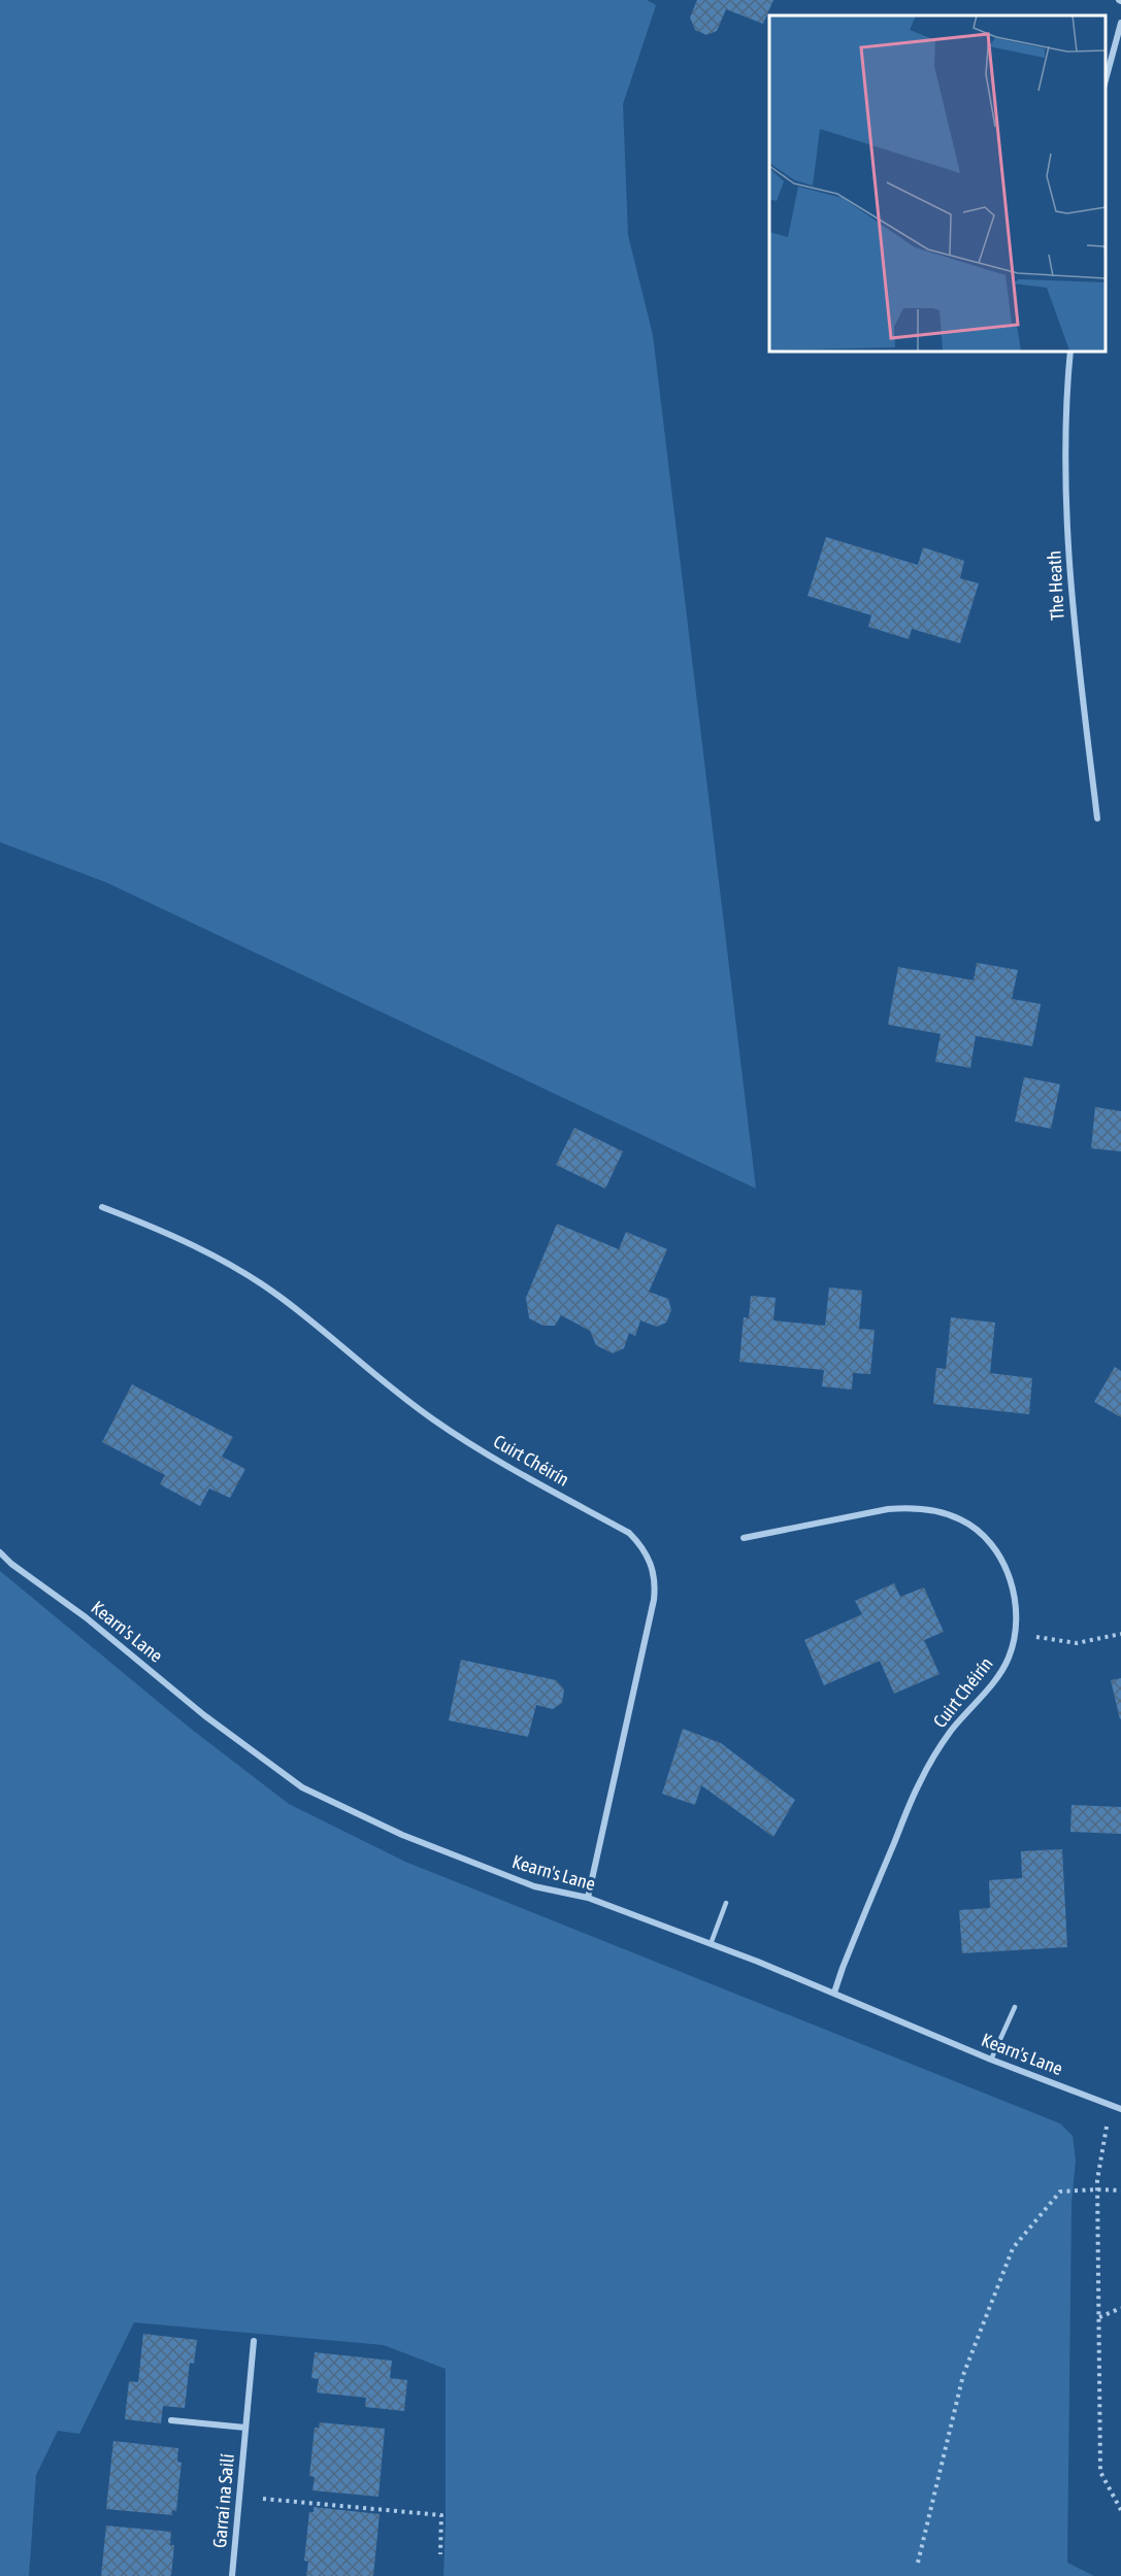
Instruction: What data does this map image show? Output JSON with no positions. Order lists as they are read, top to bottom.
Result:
{
  "streets": {
    "street": [
      "The Heath",
      "Cuirt Chéirín",
      "Kearn's Lane",
      "Garraí na Sailí"
    ]
  },
  "crossings": [
    ["Cuirt Chéirín", "Kearn's Lane"]
  ]
}
